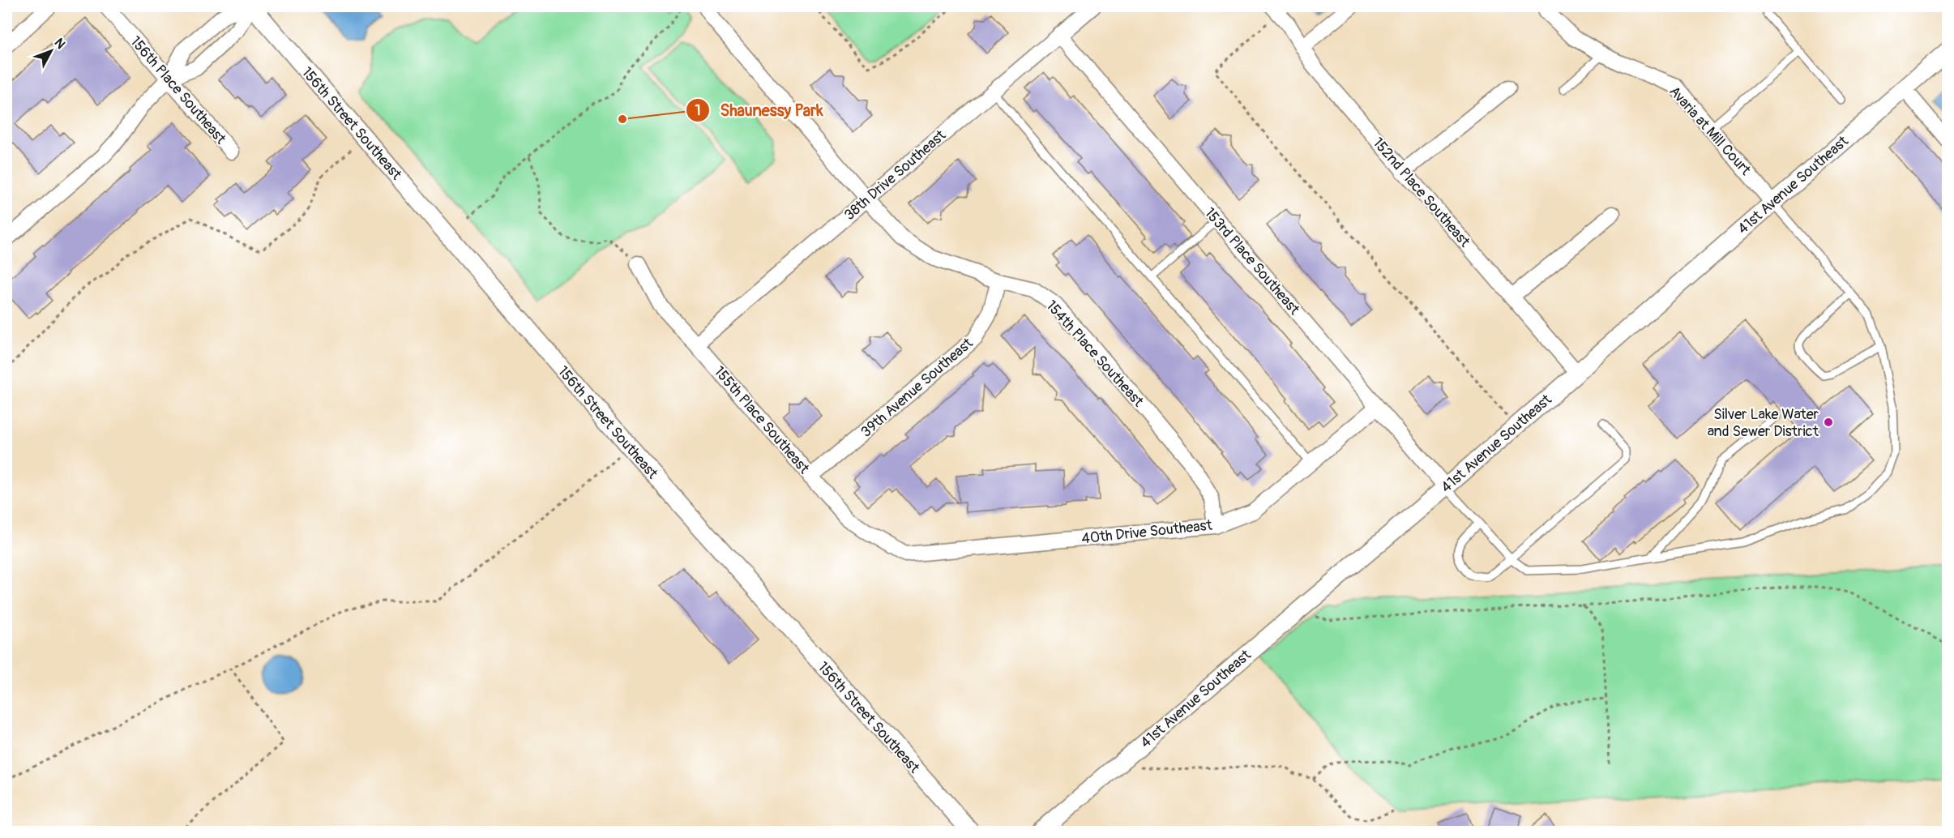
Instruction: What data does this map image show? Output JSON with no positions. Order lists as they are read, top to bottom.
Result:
{
  "streets": {
    "street": [
      "156th Place Southeast",
      "156th Street Southeast",
      "Avaria at Mill Court",
      "38th Drive Southeast",
      "41st Avenue Southeast",
      "152nd Place Southeast",
      "153rd Place Southeast",
      "154th Place Southeast",
      "39th Avenue Southeast",
      "155th Place Southeast",
      "40th Drive Southeast"
    ]
  },
  "crossings": [
    ["Avaria at Mill Court", "41st Avenue Southeast"],
    ["38th Drive Southeast", "153rd Place Southeast"],
    ["38th Drive Southeast", "154th Place Southeast"],
    ["38th Drive Southeast", "155th Place Southeast"],
    ["41st Avenue Southeast", "152nd Place Southeast"],
    ["41st Avenue Southeast", "153rd Place Southeast"],
    ["153rd Place Southeast", "40th Drive Southeast"],
    ["154th Place Southeast", "39th Avenue Southeast"],
    ["154th Place Southeast", "40th Drive Southeast"],
    ["39th Avenue Southeast", "155th Place Southeast"],
    ["155th Place Southeast", "40th Drive Southeast"]
  ],
  "places": ["Shaunessy Park", "Silver Lake Water and Sewer District"],
  "north": "top right"
}
